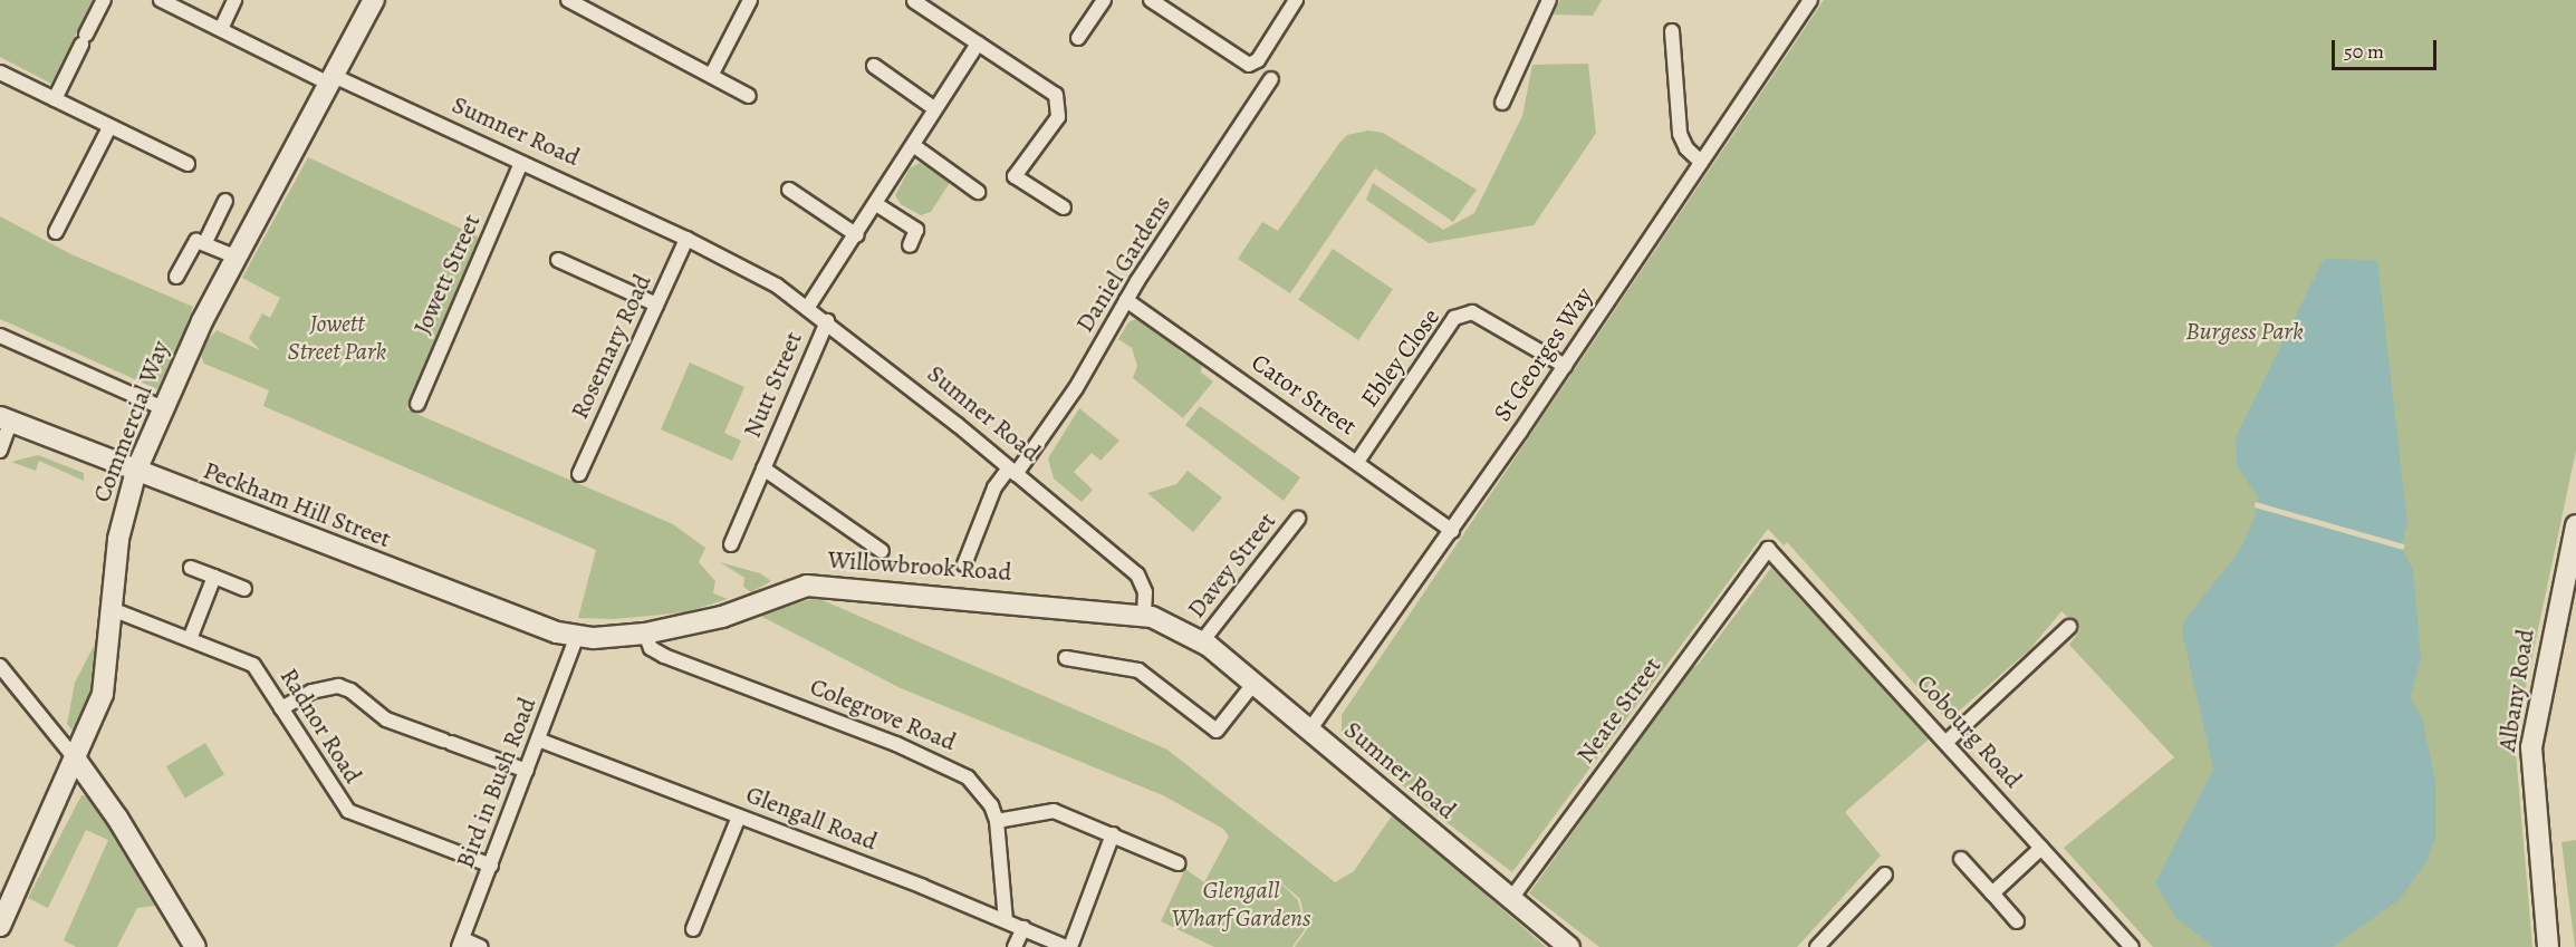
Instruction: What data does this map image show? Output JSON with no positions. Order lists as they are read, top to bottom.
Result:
{
  "streets": {
    "main road": [
      "Sumner Road",
      "Commercial Way",
      "Peckham Hill Street",
      "Willowbrook Road",
      "Albany Road"
    ],
    "street": [
      "Daniel Gardens",
      "Jowett Street",
      "Rosemary Road",
      "St Georges Way",
      "Ebley Close",
      "Nutt Street",
      "Cator Street",
      "Davey Street",
      "Neate Street",
      "Colegrove Road",
      "Radnor Road",
      "Cobourg Road",
      "Bird in Bush Road",
      "Glengall Road"
    ]
  },
  "crossings": [
    ["Sumner Road", "Daniel Gardens"],
    ["Sumner Road", "Jowett Street"],
    ["Sumner Road", "Rosemary Road"],
    ["Sumner Road", "St Georges Way"],
    ["Sumner Road", "Nutt Street"],
    ["Sumner Road", "Commercial Way"],
    ["Sumner Road", "Davey Street"],
    ["Sumner Road", "Willowbrook Road"],
    ["Sumner Road", "Neate Street"],
    ["Daniel Gardens", "Cator Street"],
    ["St Georges Way", "Ebley Close"],
    ["St Georges Way", "Cator Street"],
    ["Ebley Close", "Cator Street"],
    ["Commercial Way", "Peckham Hill Street"],
    ["Commercial Way", "Radnor Road"],
    ["Peckham Hill Street", "Willowbrook Road"],
    ["Peckham Hill Street", "Bird in Bush Road"],
    ["Willowbrook Road", "Colegrove Road"],
    ["Willowbrook Road", "Bird in Bush Road"],
    ["Neate Street", "Cobourg Road"],
    ["Colegrove Road", "Glengall Road"],
    ["Radnor Road", "Bird in Bush Road"],
    ["Bird in Bush Road", "Glengall Road"]
  ],
  "parks": ["Jowett Street Park", "Burgess Park", "Glengall Wharf Gardens"],
  "scale_bar": "50 m"
}
